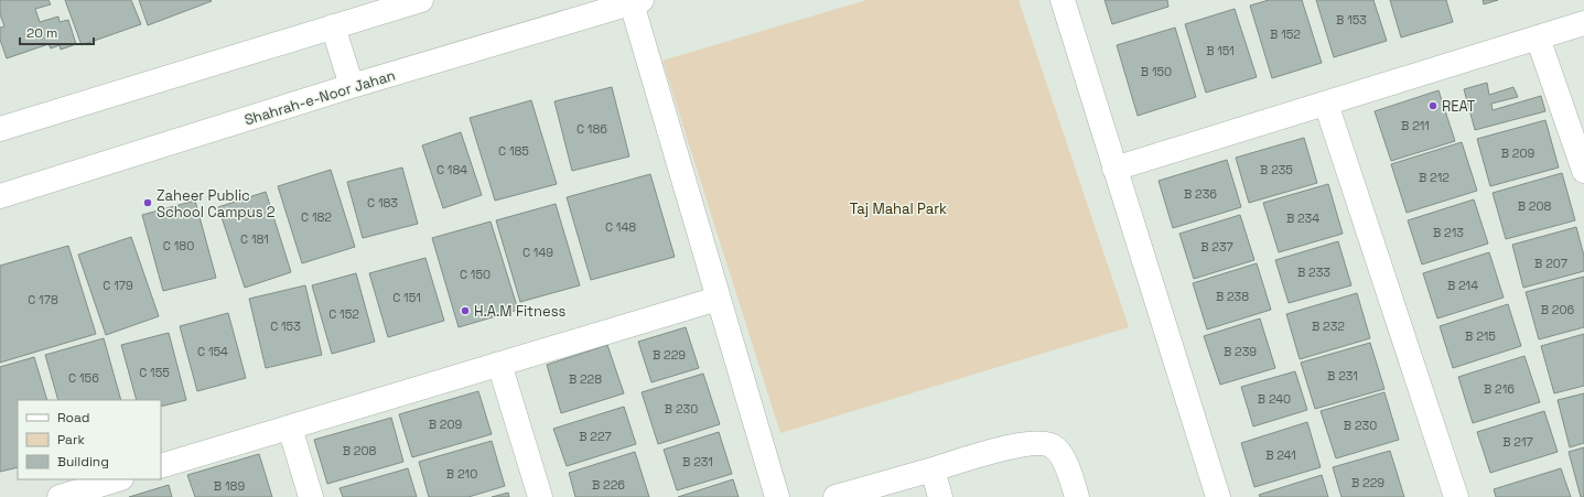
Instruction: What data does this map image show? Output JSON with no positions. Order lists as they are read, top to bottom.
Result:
{
  "streets": {
    "street": ["Shahrah-e-Noor Jahan"]
  },
  "parks": ["Taj Mahal Park"],
  "places": ["REAT", "Zaheer Public School Campus 2", "H.A.M Fitness"],
  "house_numbers": [
    "B 153",
    "B 152",
    "B 151",
    "B 150",
    "B 211",
    "C 186",
    "C 185",
    "B 209",
    "C 184",
    "B 235",
    "B 212",
    "B 236",
    "C 183",
    "B 208",
    "C 182",
    "B 234",
    "C 148",
    "B 213",
    "C 181",
    "C 180",
    "B 237",
    "C 149",
    "B 207",
    "B 233",
    "C 150",
    "C 179",
    "B 214",
    "B 238",
    "C 151",
    "C 178",
    "B 206",
    "C 152",
    "C 153",
    "B 232",
    "B 215",
    "C 154",
    "B 239",
    "B 229",
    "C 155",
    "B 231",
    "C 156",
    "B 228",
    "B 216",
    "B 240",
    "B 230",
    "B 209",
    "B 230",
    "B 227",
    "B 217",
    "B 208",
    "B 241",
    "B 231",
    "B 210",
    "B 229",
    "B 226",
    "B 189"
  ],
  "legend": ["Road", "Park", "Building"],
  "scale_bar": "20 m"
}
